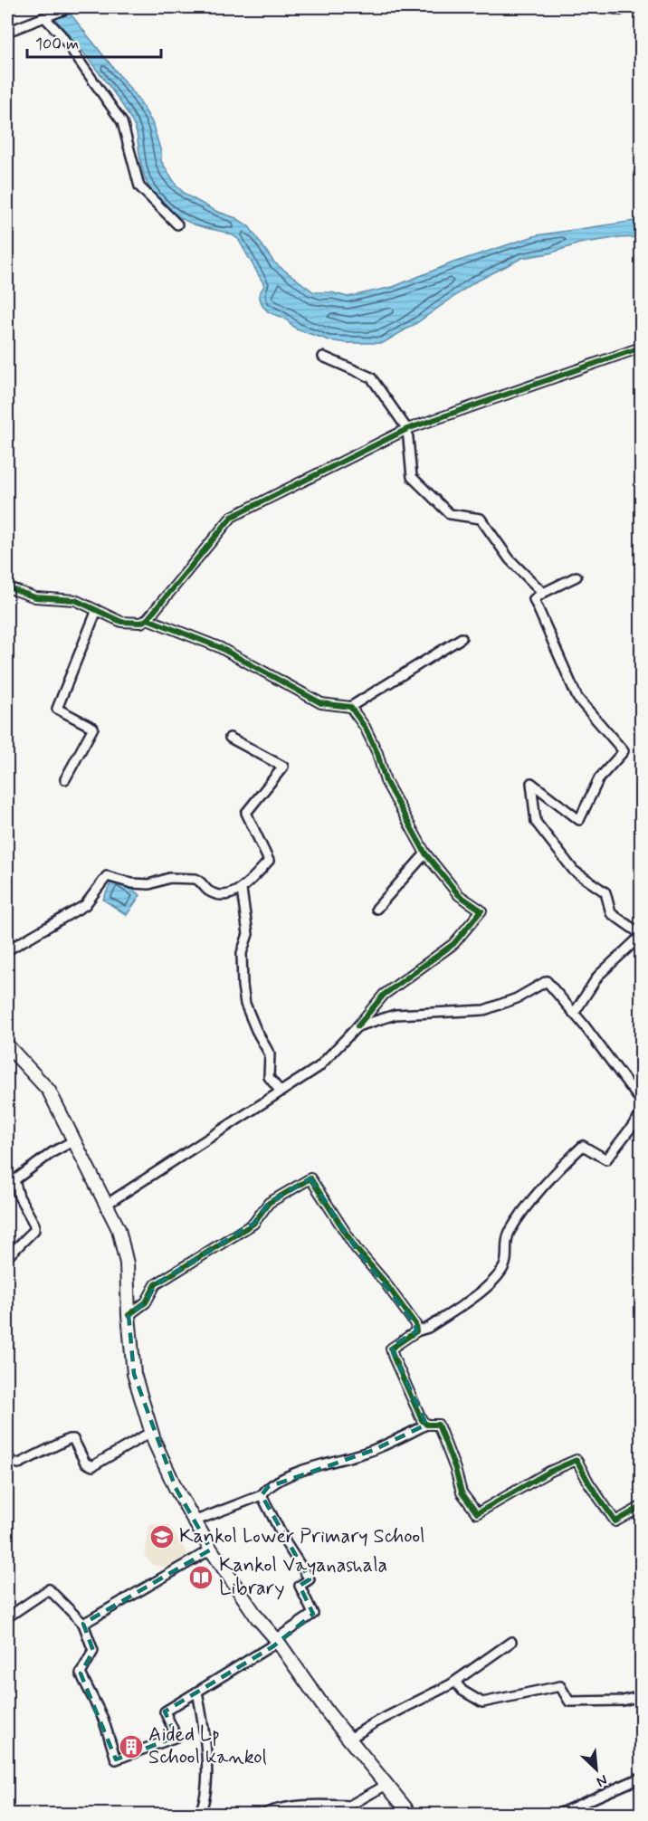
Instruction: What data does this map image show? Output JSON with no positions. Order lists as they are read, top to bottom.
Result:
{
  "places": {
    "school or university": ["Kankol Lower Primary School"],
    "library": ["Kankol Vayanashala Library"],
    "building": ["Aided Lp School kankol"]
  },
  "scale_bar": "100 m",
  "north": "bottom right"
}
